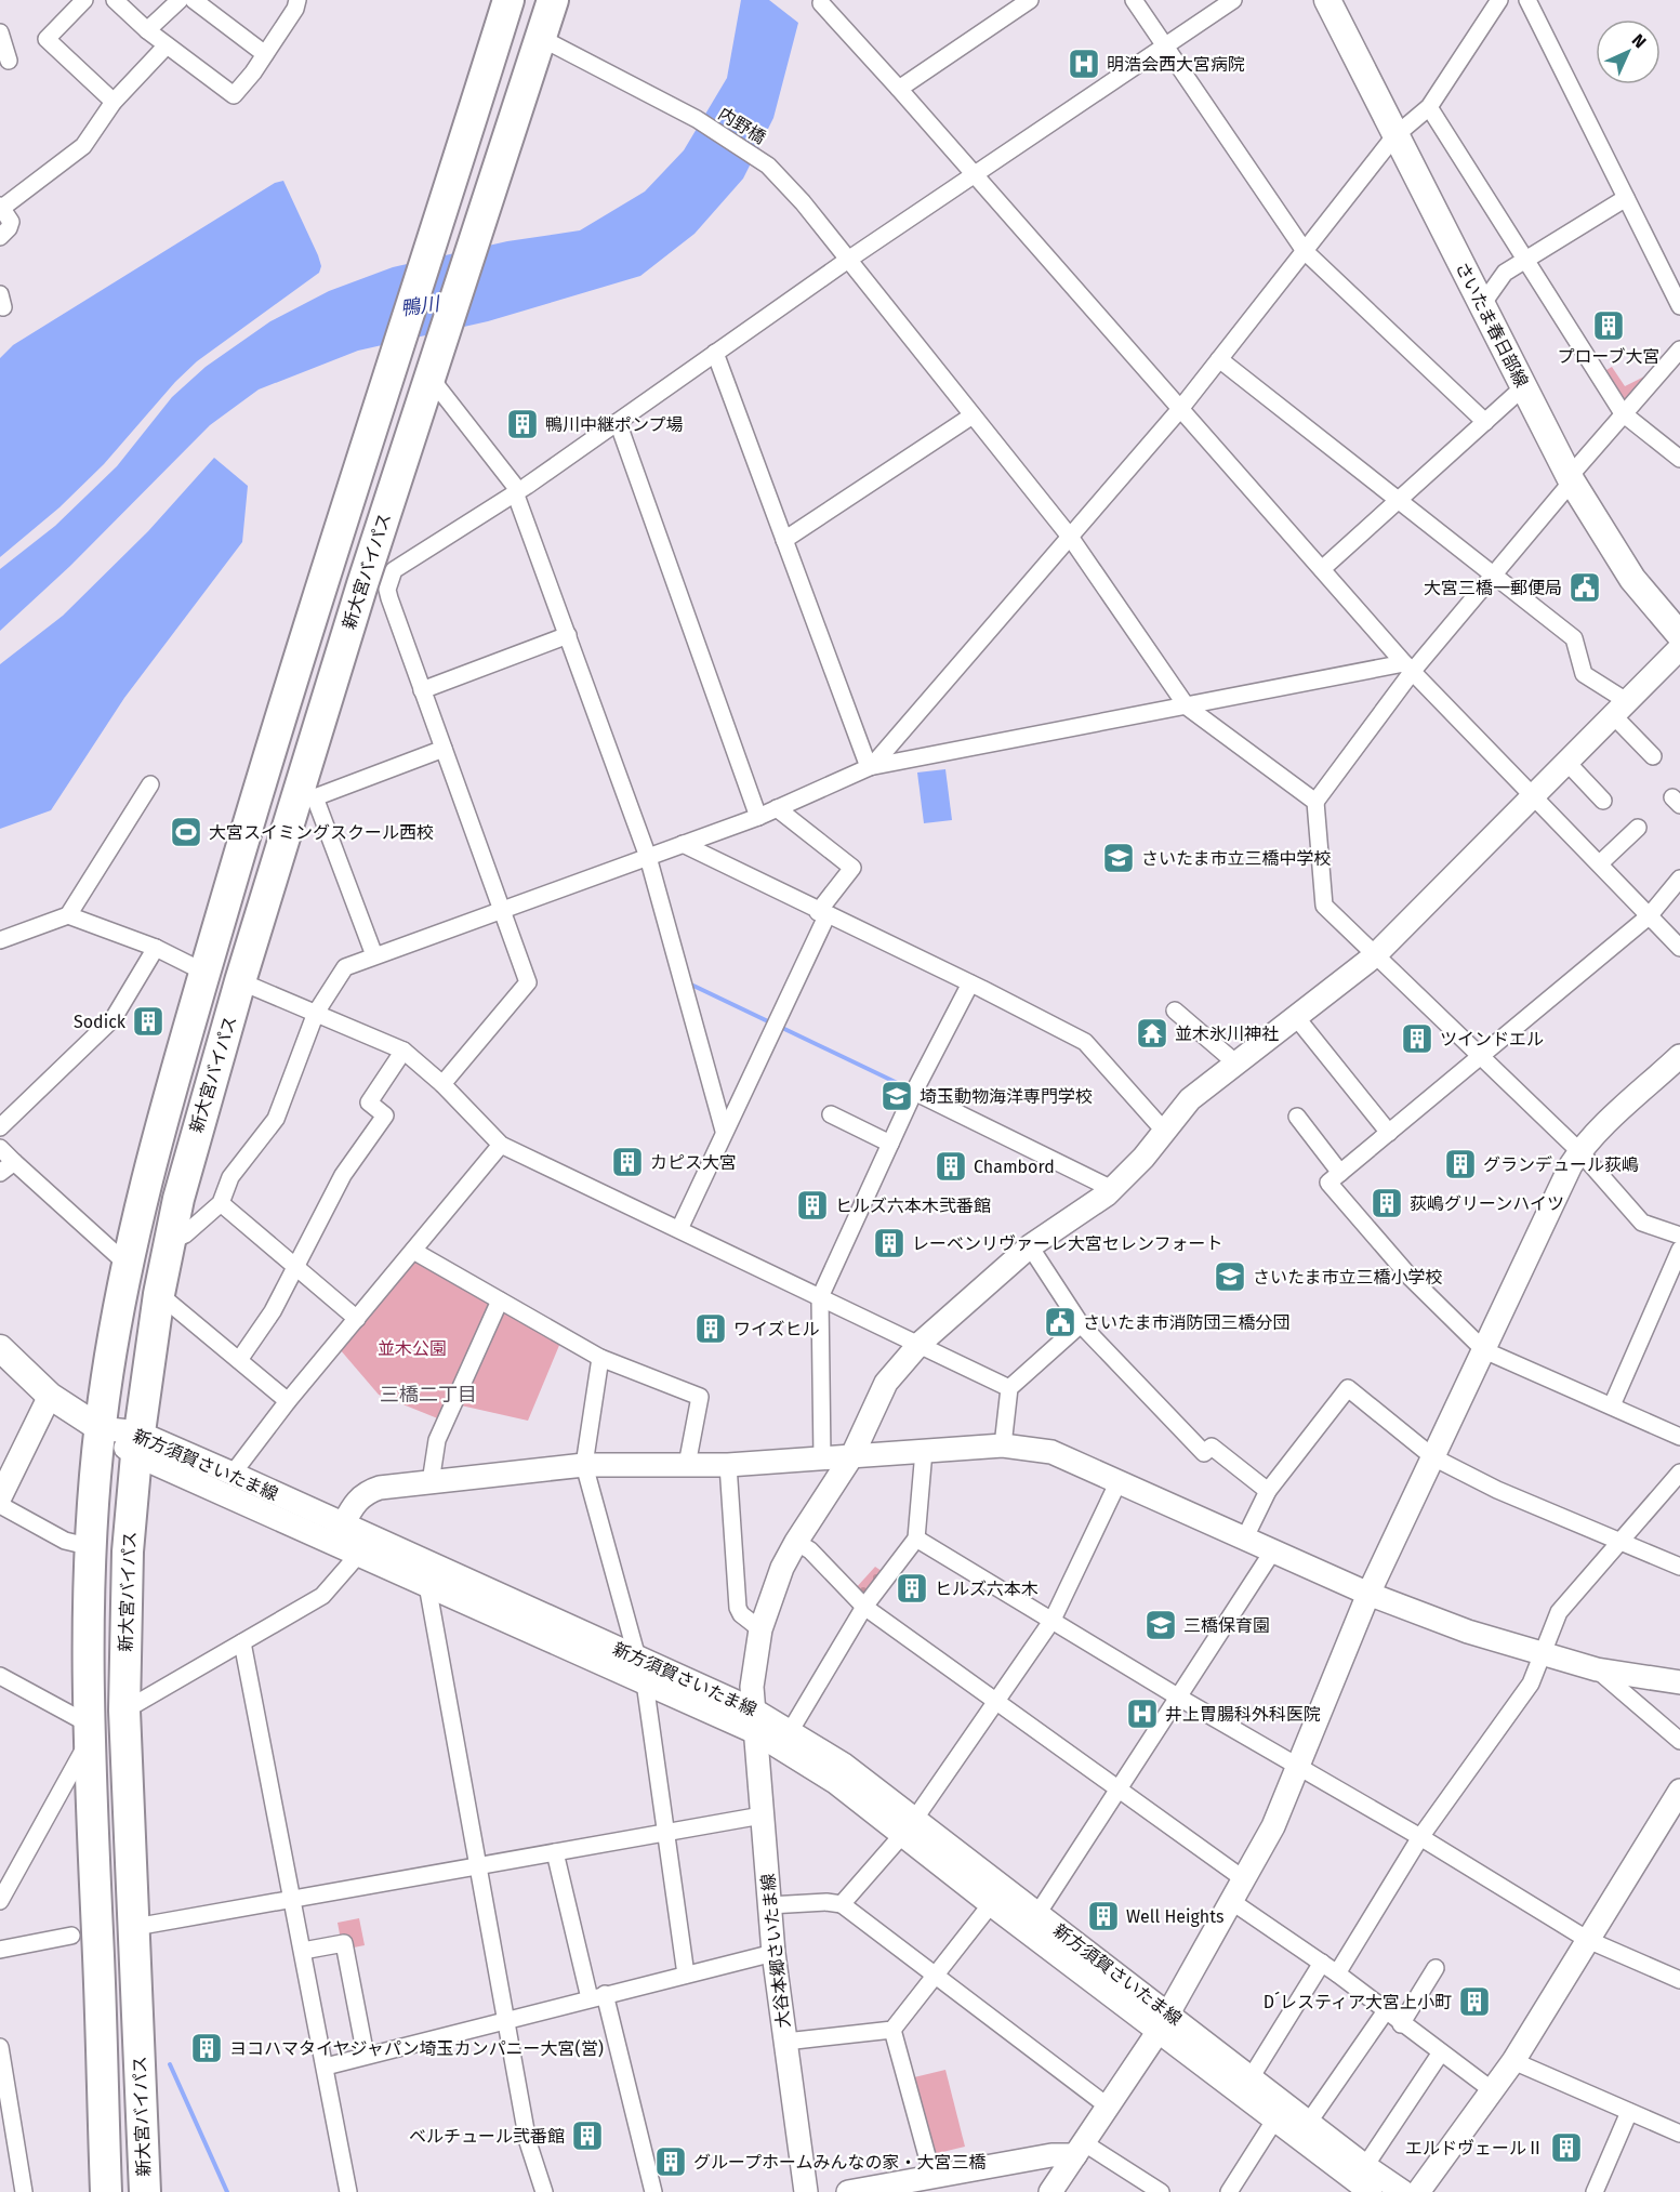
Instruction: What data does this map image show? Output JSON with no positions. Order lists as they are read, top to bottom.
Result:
{
  "streets": {
    "highway": ["新大宮バイパス"],
    "main road": ["さいたま春日部線"],
    "street": ["内野橋", "新方須賀さいたま線", "大谷本郷さいたま線"]
  },
  "crossings": [
    ["内野橋", "新大宮バイパス"],
    ["新大宮バイパス", "新方須賀さいたま線"],
    ["新方須賀さいたま線", "大谷本郷さいたま線"]
  ],
  "districts": ["三橋二丁目"],
  "water": ["鴨川"],
  "parks": ["並木公園"],
  "places": {
    "hospital": ["明浩会西大宮病院", "井上胃腸科外科医院"],
    "building": [
      "プローブ大宮",
      "鴨川中継ポンプ場",
      "Sodick",
      "ツインドエル",
      "カピス大宮",
      "グランデュール荻嶋",
      "Chambord",
      "荻嶋グリーンハイツ",
      "ヒルズ六本木弐番館",
      "レーベンリヴァーレ大宮セレンフォート",
      "ワイズヒル",
      "ヒルズ六本木",
      "Well Heights",
      "D´レスティア大宮上小町",
      "ヨコハマタイヤジャパン埼玉カンパニー大宮(営)",
      "ベルチュール弐番館",
      "エルドヴェールⅡ",
      "グループホームみんなの家・大宮三橋"
    ],
    "public building": ["大宮三橋一郵便局", "さいたま市消防団三橋分団"],
    "sports": ["大宮スイミングスクール西校"],
    "school or university": [
      "さいたま市立三橋中学校",
      "埼玉動物海洋専門学校",
      "さいたま市立三橋小学校",
      "三橋保育園"
    ],
    "temple": ["並木氷川神社"]
  },
  "north": "top right"
}
